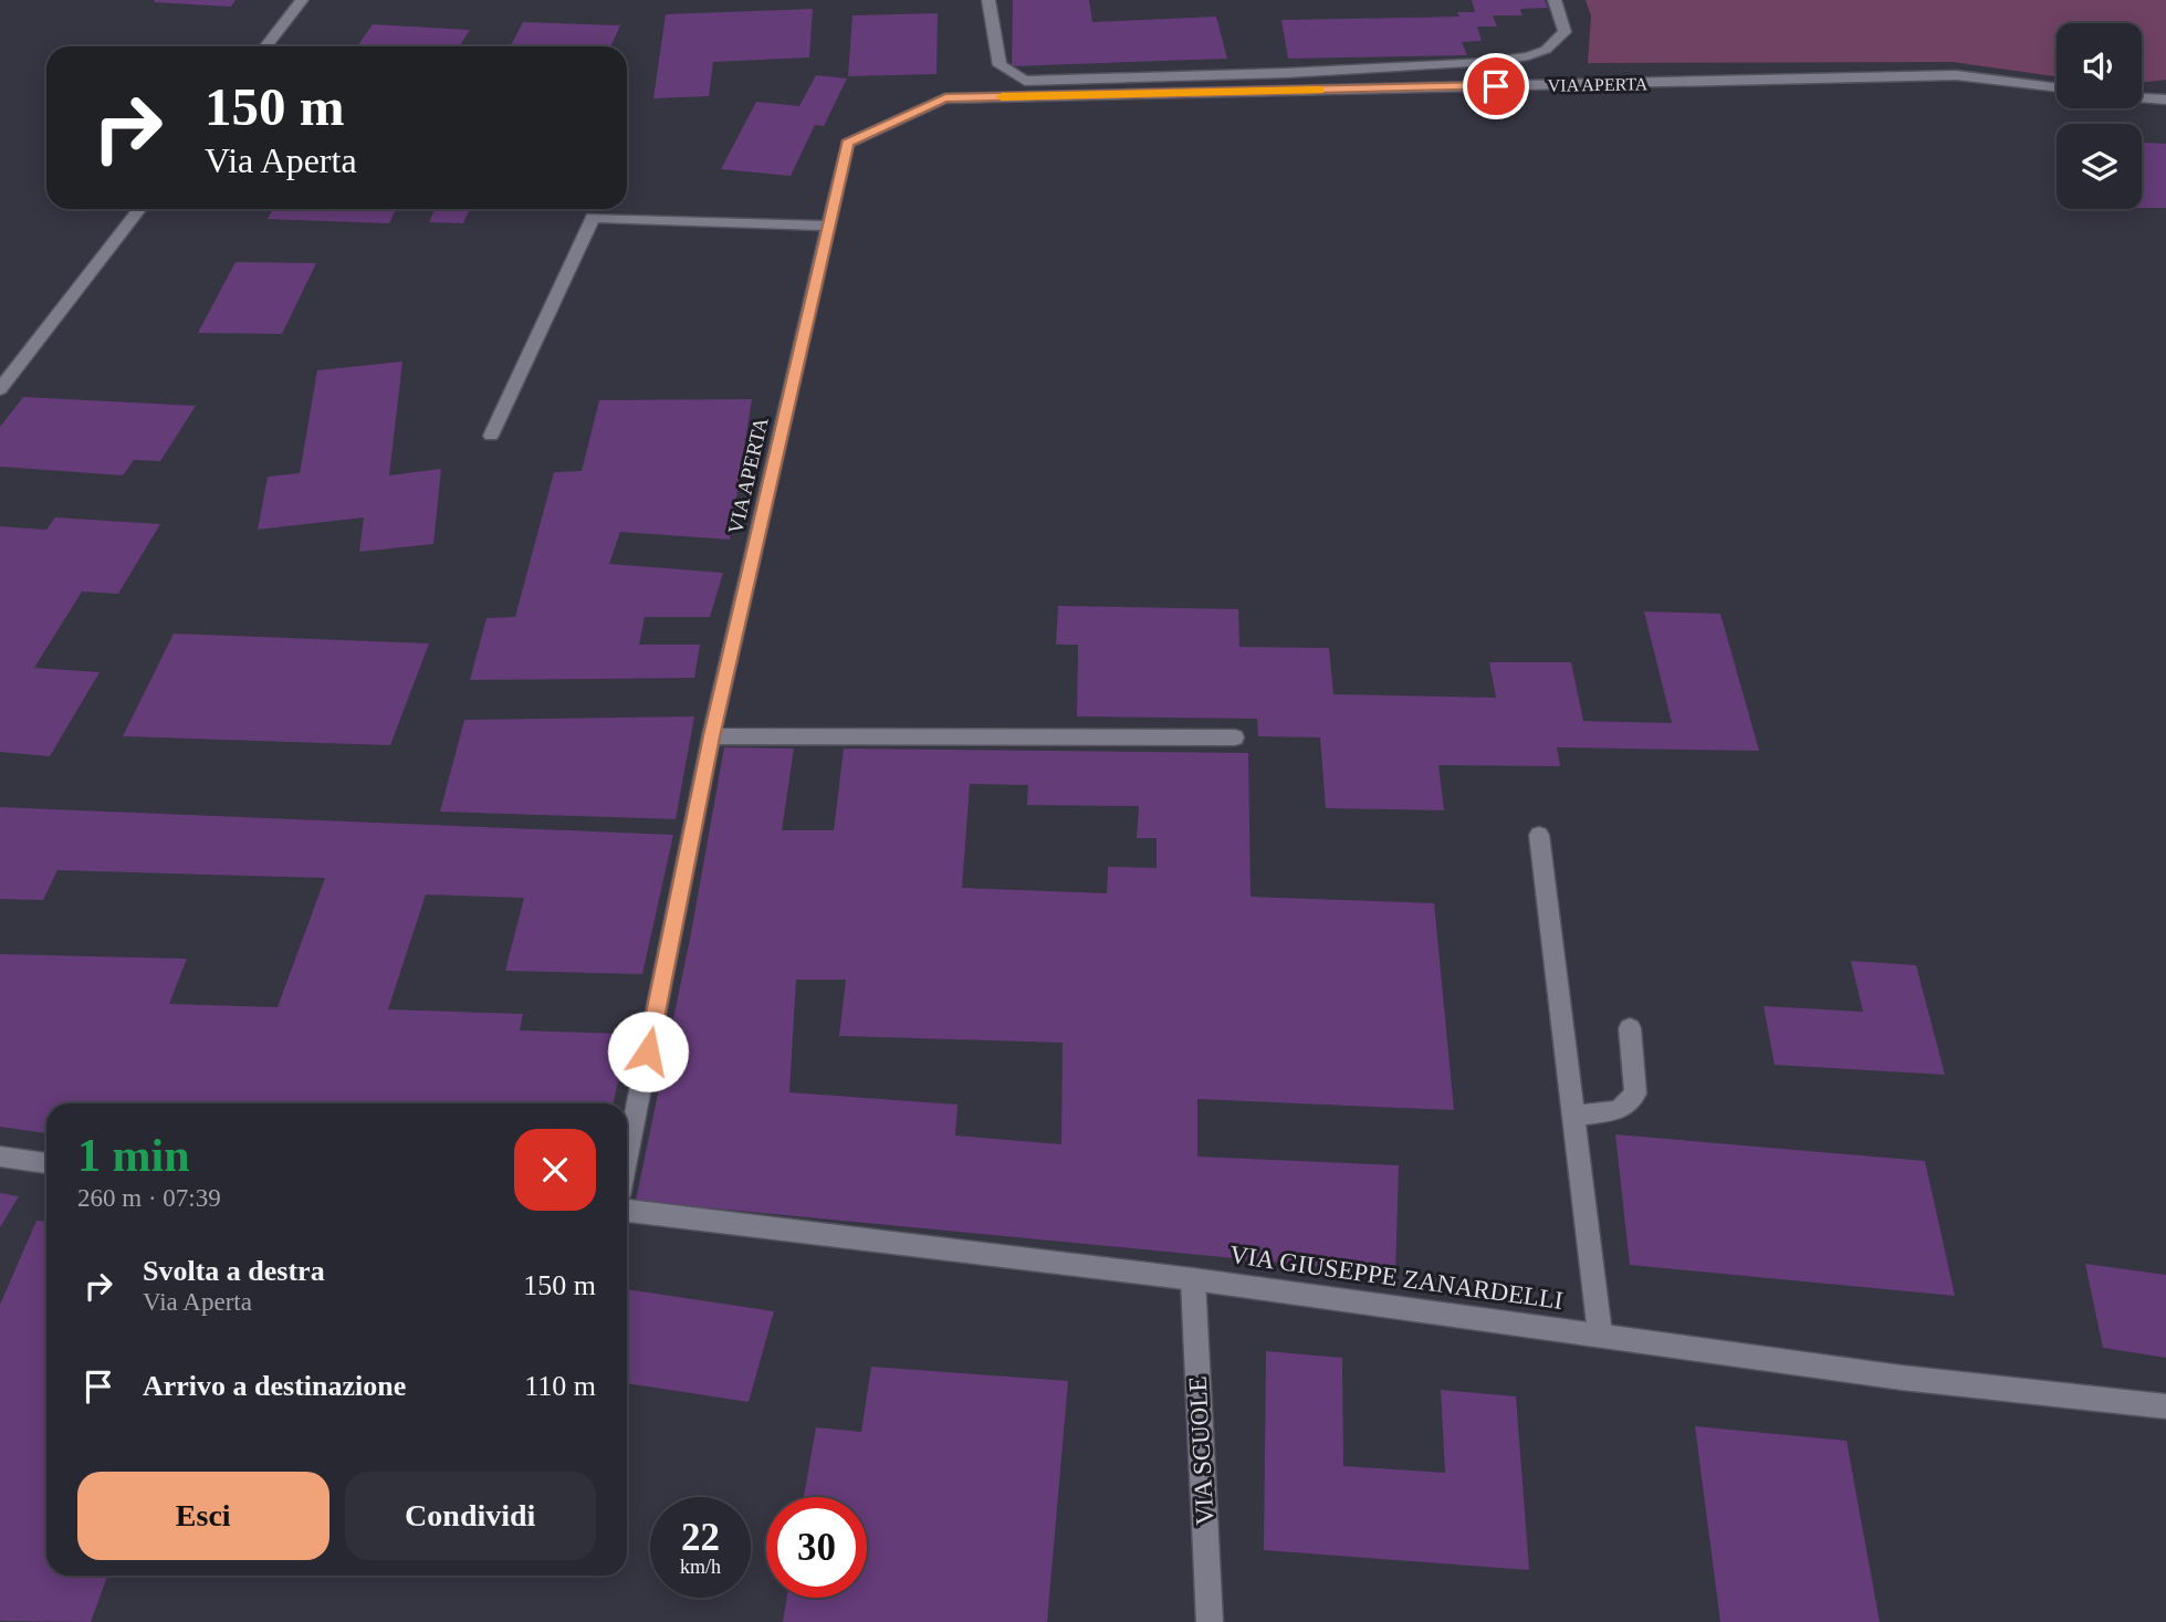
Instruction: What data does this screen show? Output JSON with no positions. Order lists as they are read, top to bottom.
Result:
{
  "streets": {
    "street": ["VIA APERTA", "VIA GIUSEPPE ZANARDELLI", "VIA SCUOLE"]
  },
  "crossings": [
    ["VIA GIUSEPPE ZANARDELLI", "VIA SCUOLE"]
  ],
  "page": {
    "turn": ["150 m", "Via Aperta"],
    "heading": ["1 min", "260 m · 07:39"],
    "list": [
      {
        "name": "Svolta a destra",
        "note": "Via Aperta",
        "value": "150 m"
      },
      {
        "name": "Arrivo a destinazione",
        "value": "110 m"
      }
    ],
    "buttons": ["Esci", "Condividi"],
    "speed": "22 km/h",
    "limit": "30"
  }
}
